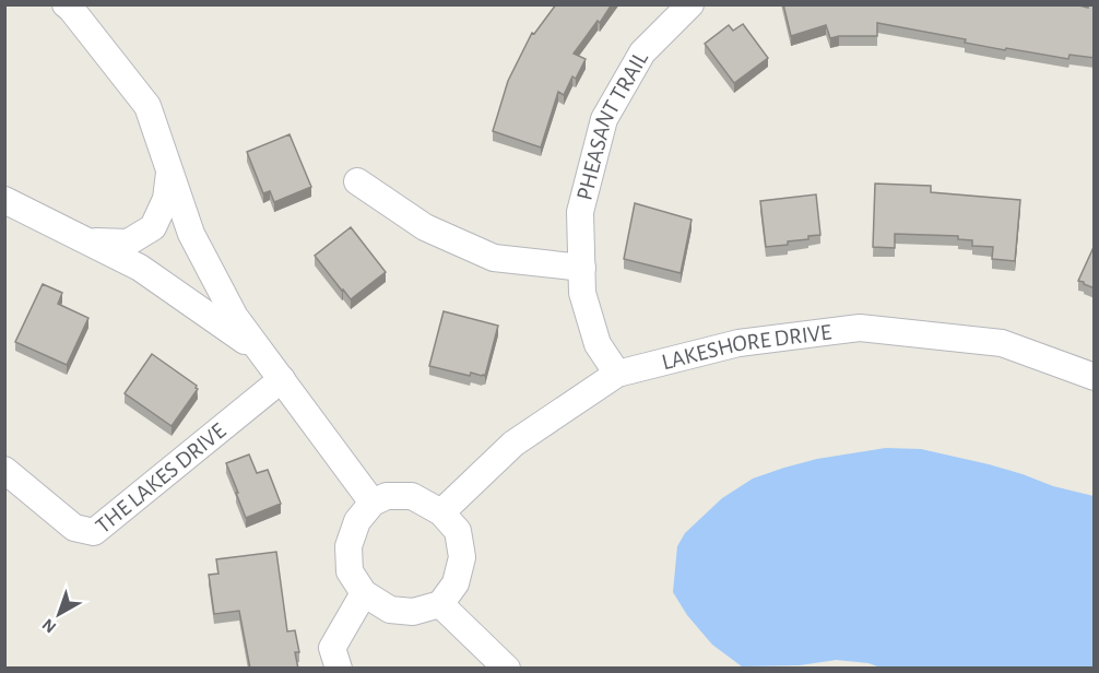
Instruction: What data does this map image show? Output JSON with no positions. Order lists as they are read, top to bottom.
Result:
{
  "streets": {
    "street": ["PHEASANT TRAIL", "LAKESHORE DRIVE", "THE LAKES DRIVE"]
  },
  "crossings": [
    ["PHEASANT TRAIL", "LAKESHORE DRIVE"]
  ],
  "north": "bottom left"
}
